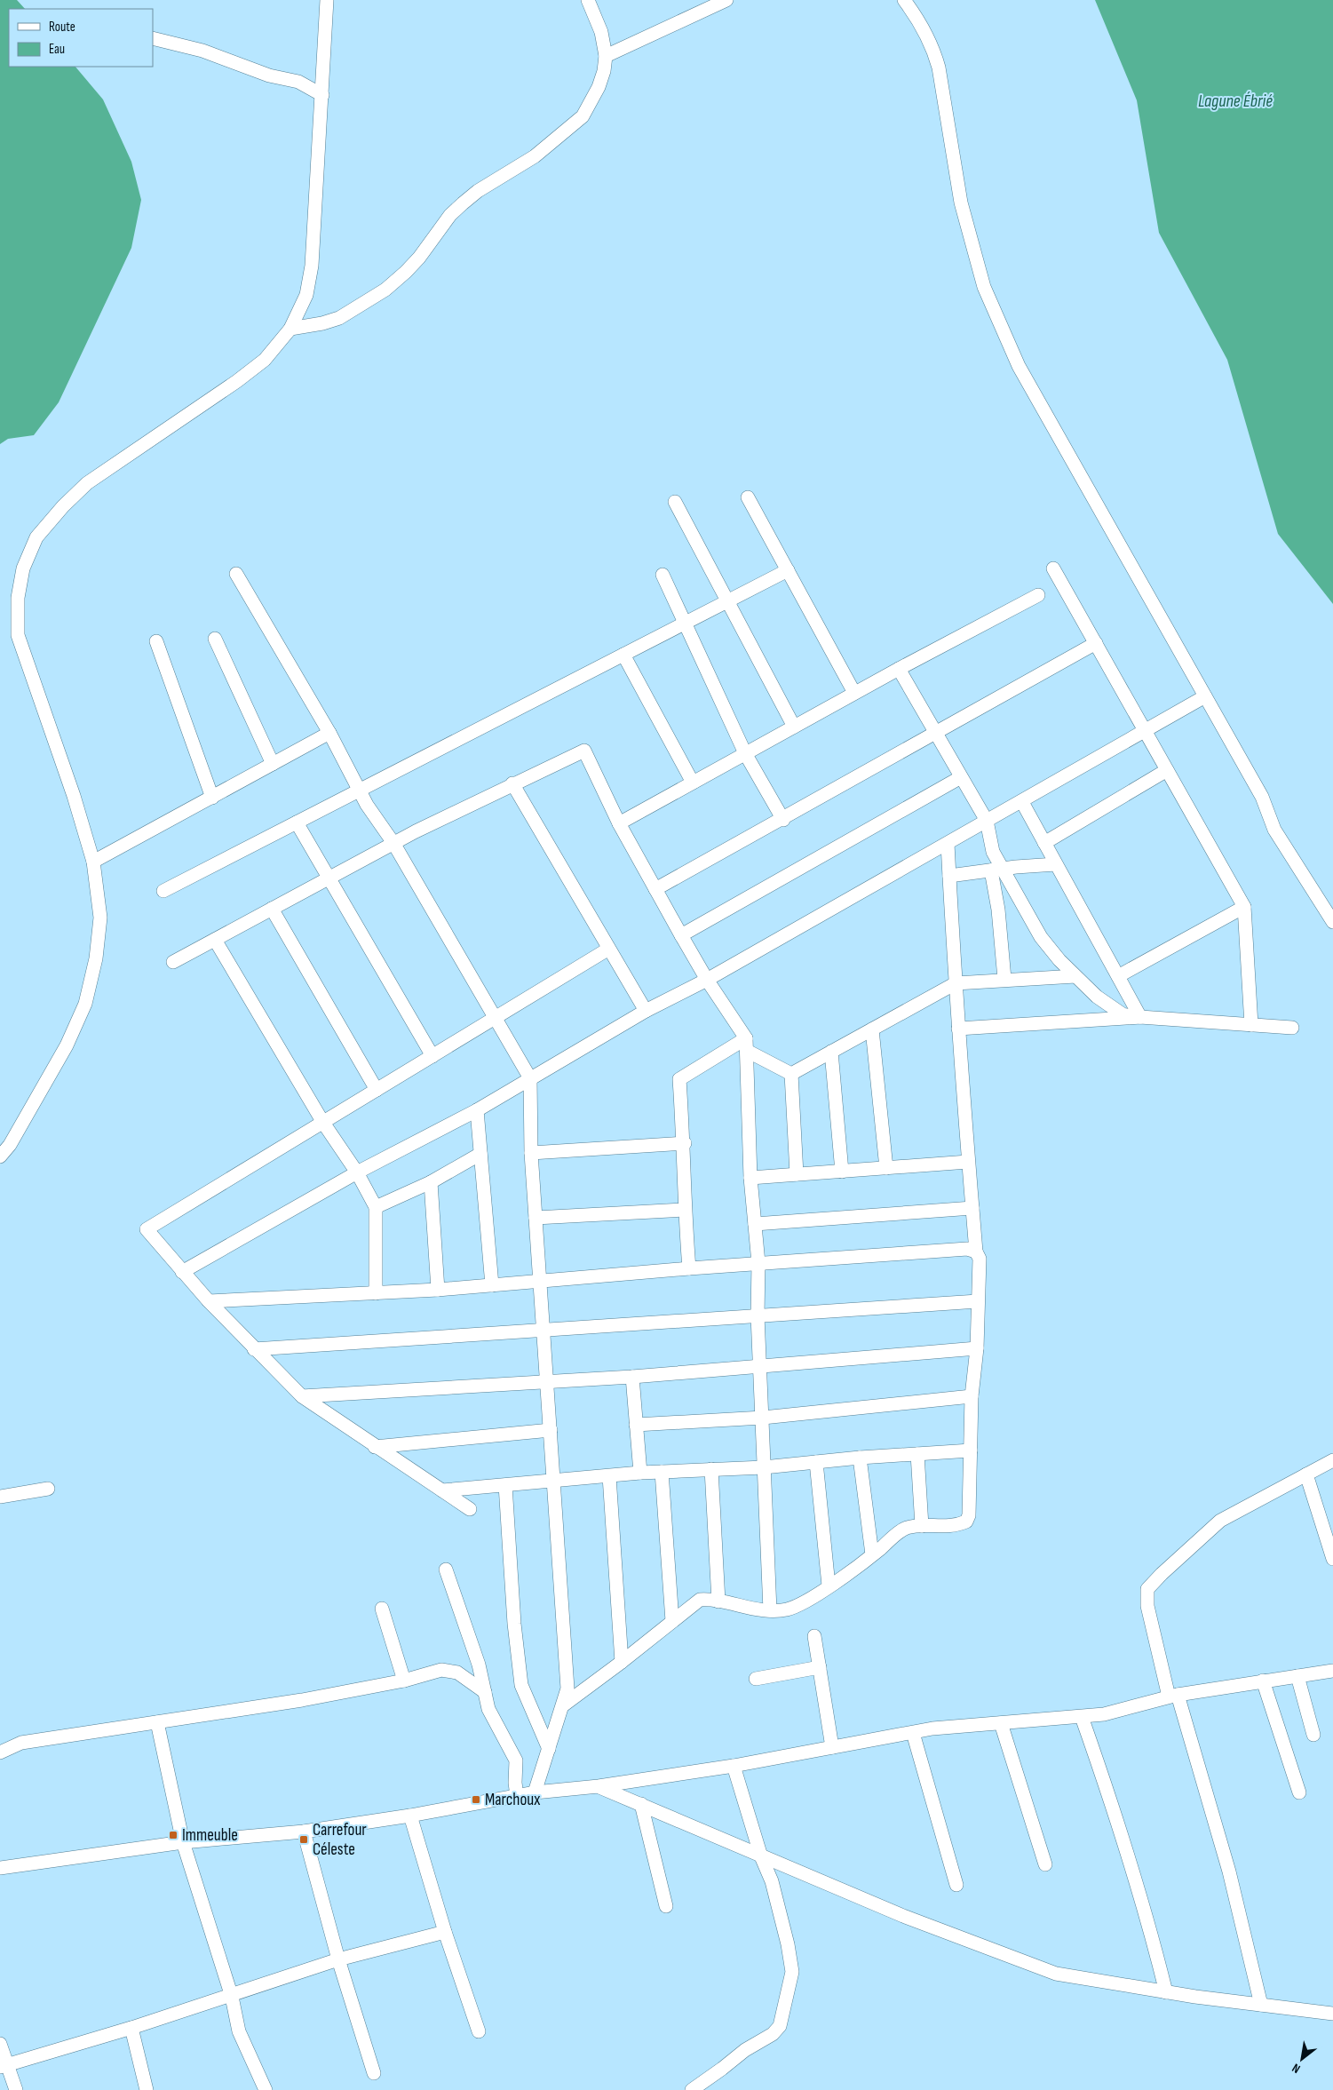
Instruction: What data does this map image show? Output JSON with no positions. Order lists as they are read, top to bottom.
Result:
{
  "water": ["Lagune Ébrié"],
  "places": {
    "transit": ["Marchoux", "Immeuble", "Carrefour Céleste"]
  },
  "legend": ["Route", "Eau"],
  "north": "bottom left"
}
